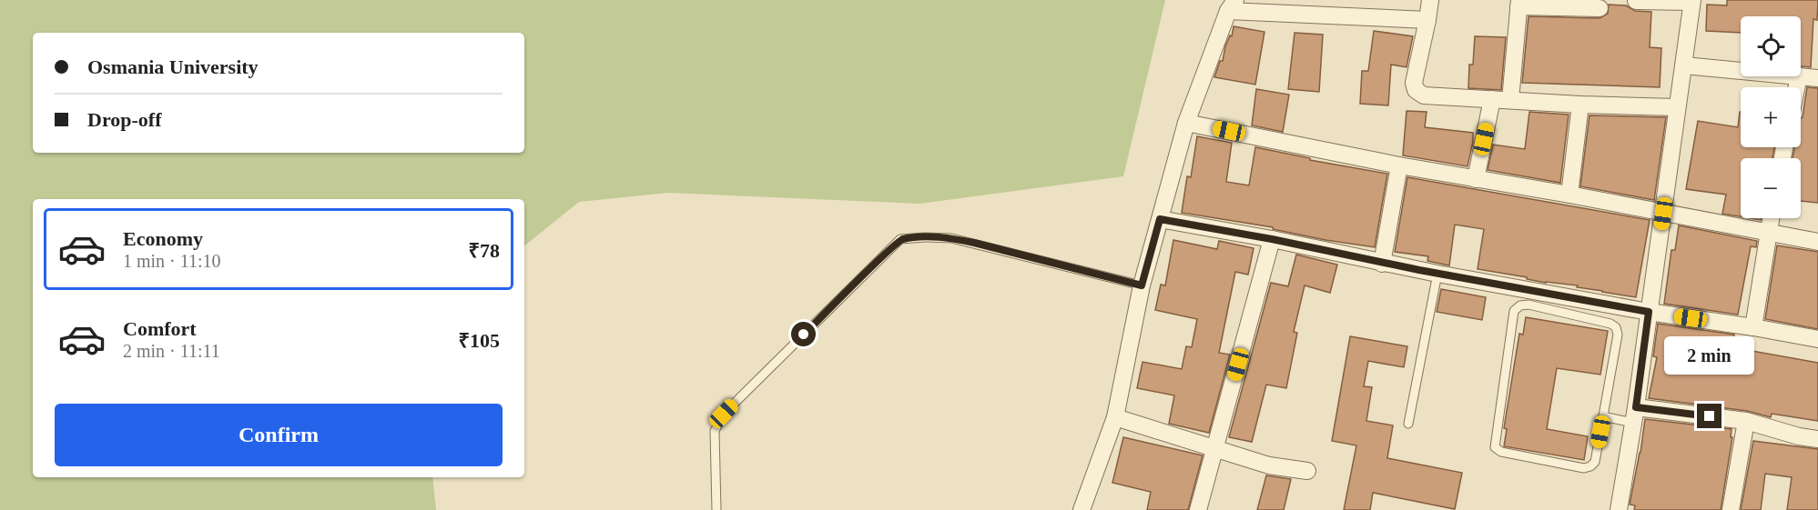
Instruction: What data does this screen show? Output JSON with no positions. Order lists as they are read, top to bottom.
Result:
{
  "page": {
    "map_buttons": ["+", "−"],
    "banner": ["Osmania University", "Drop-off"],
    "list": [
      {
        "name": "Economy",
        "note": "1 min · 11:10",
        "value": "₹78"
      },
      {
        "name": "Comfort",
        "note": "2 min · 11:11",
        "value": "₹105"
      }
    ],
    "bubble": "2 min",
    "buttons": "Confirm"
  }
}
